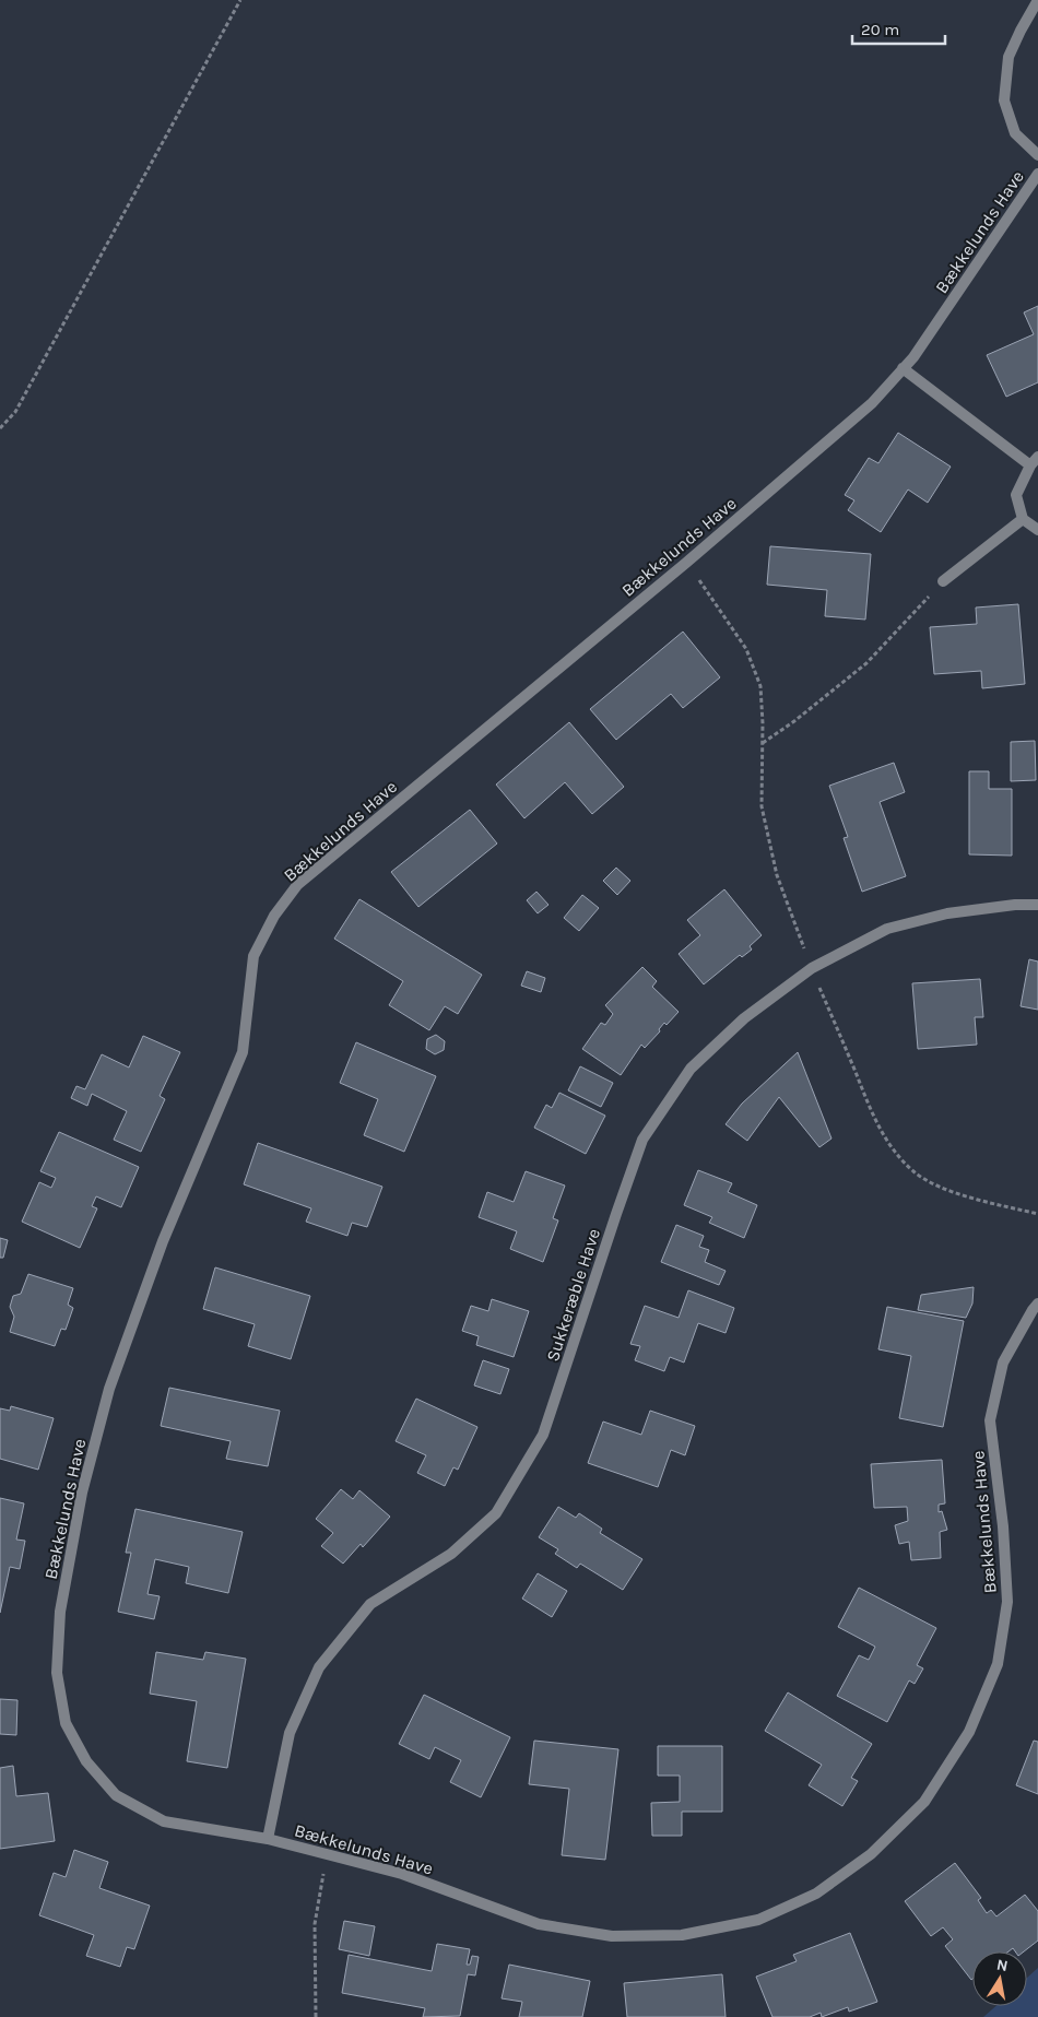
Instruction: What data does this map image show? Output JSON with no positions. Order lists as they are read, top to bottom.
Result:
{
  "streets": {
    "street": ["Bækkelunds Have", "Sukkeræble Have"]
  },
  "crossings": [
    ["Bækkelunds Have", "Sukkeræble Have"]
  ],
  "scale_bar": "20 m",
  "north": "top"
}
